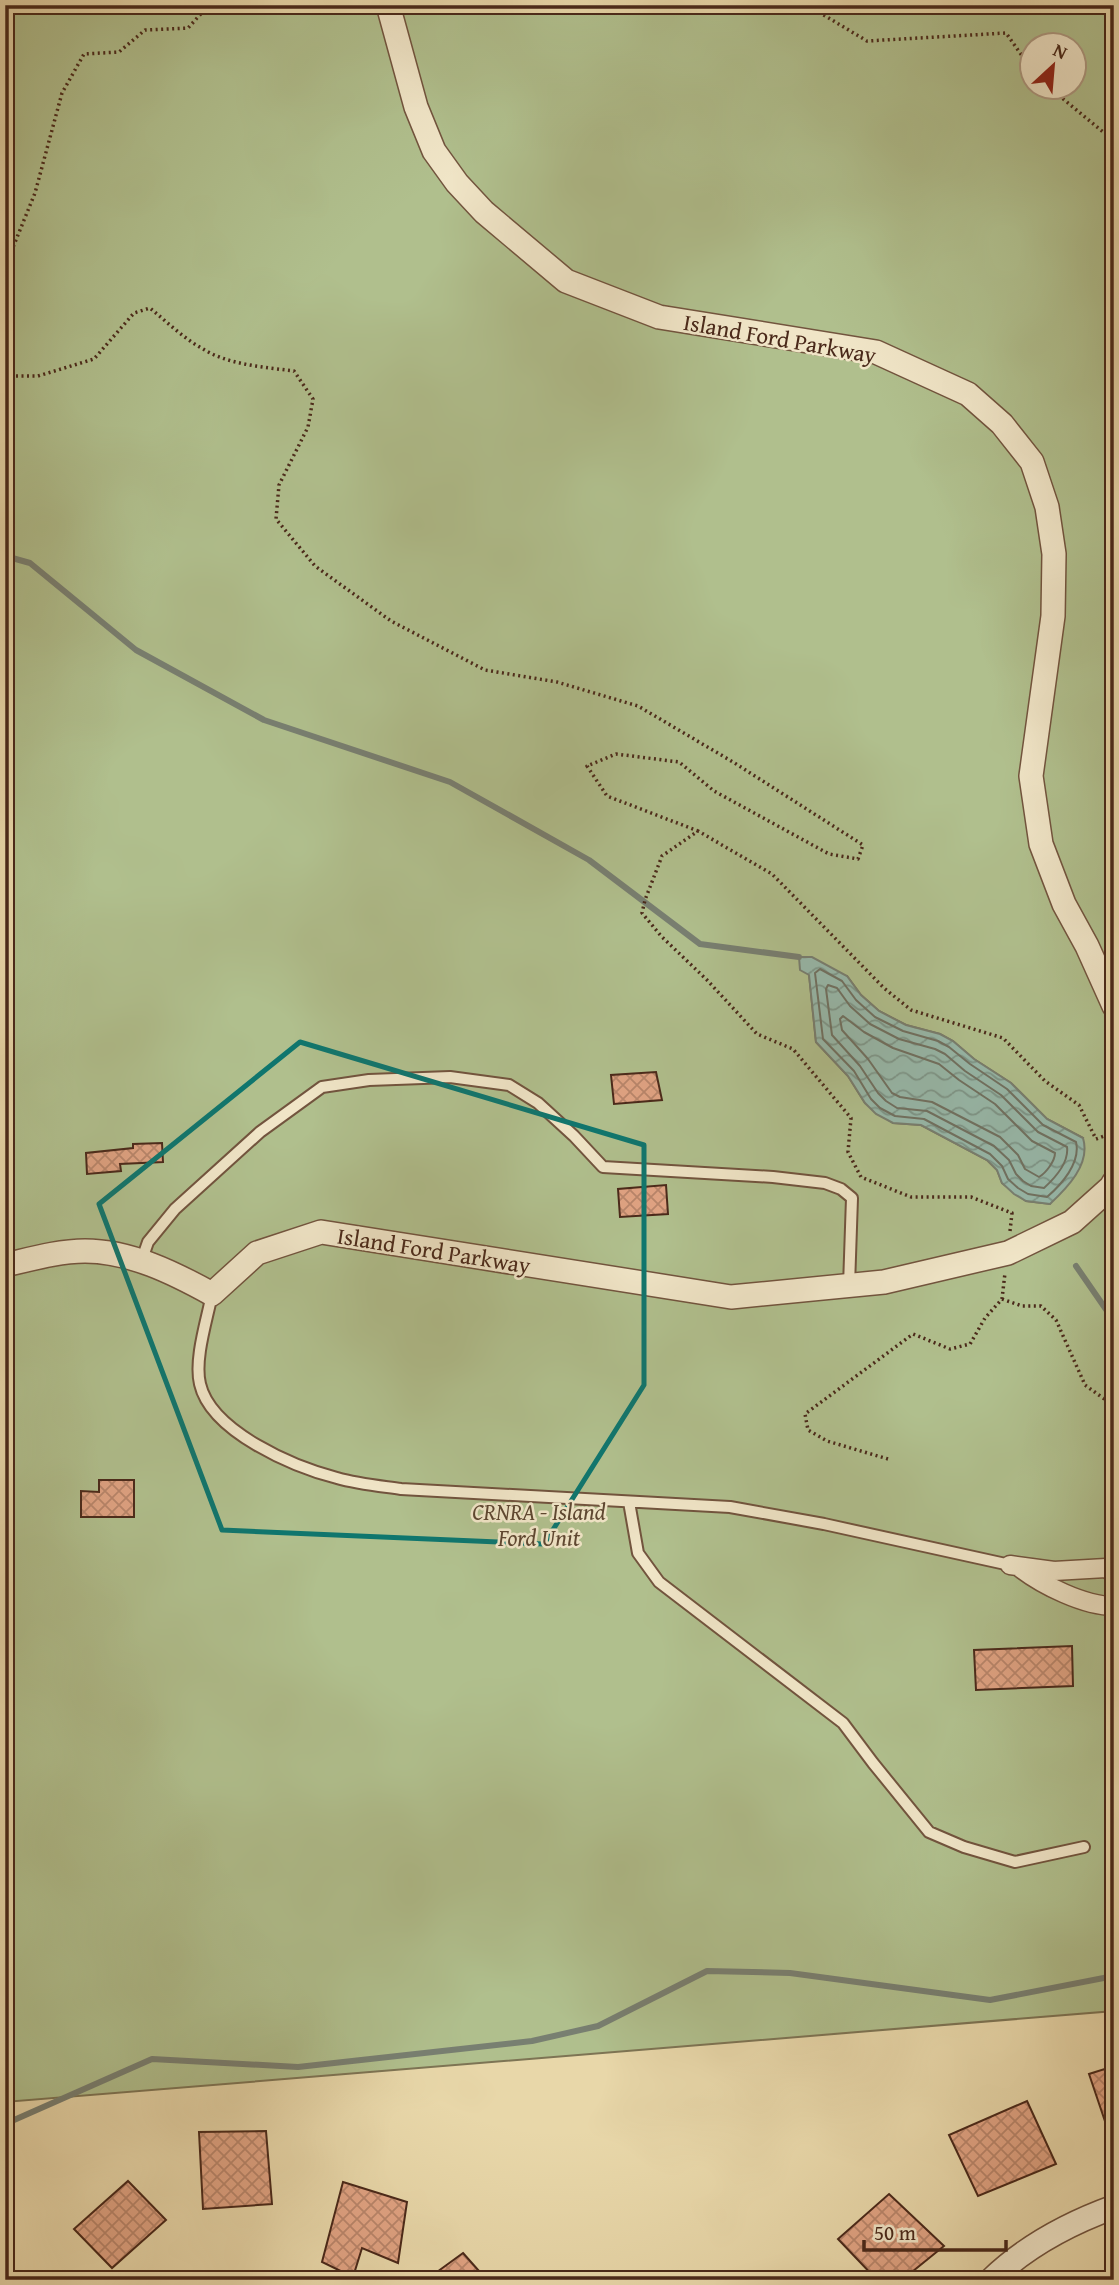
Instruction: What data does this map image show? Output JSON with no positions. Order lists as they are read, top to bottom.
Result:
{
  "streets": {
    "street": ["Island Ford Parkway"]
  },
  "parks": ["CRNRA - Island Ford Unit"],
  "scale_bar": "50 m",
  "north": "top right"
}
